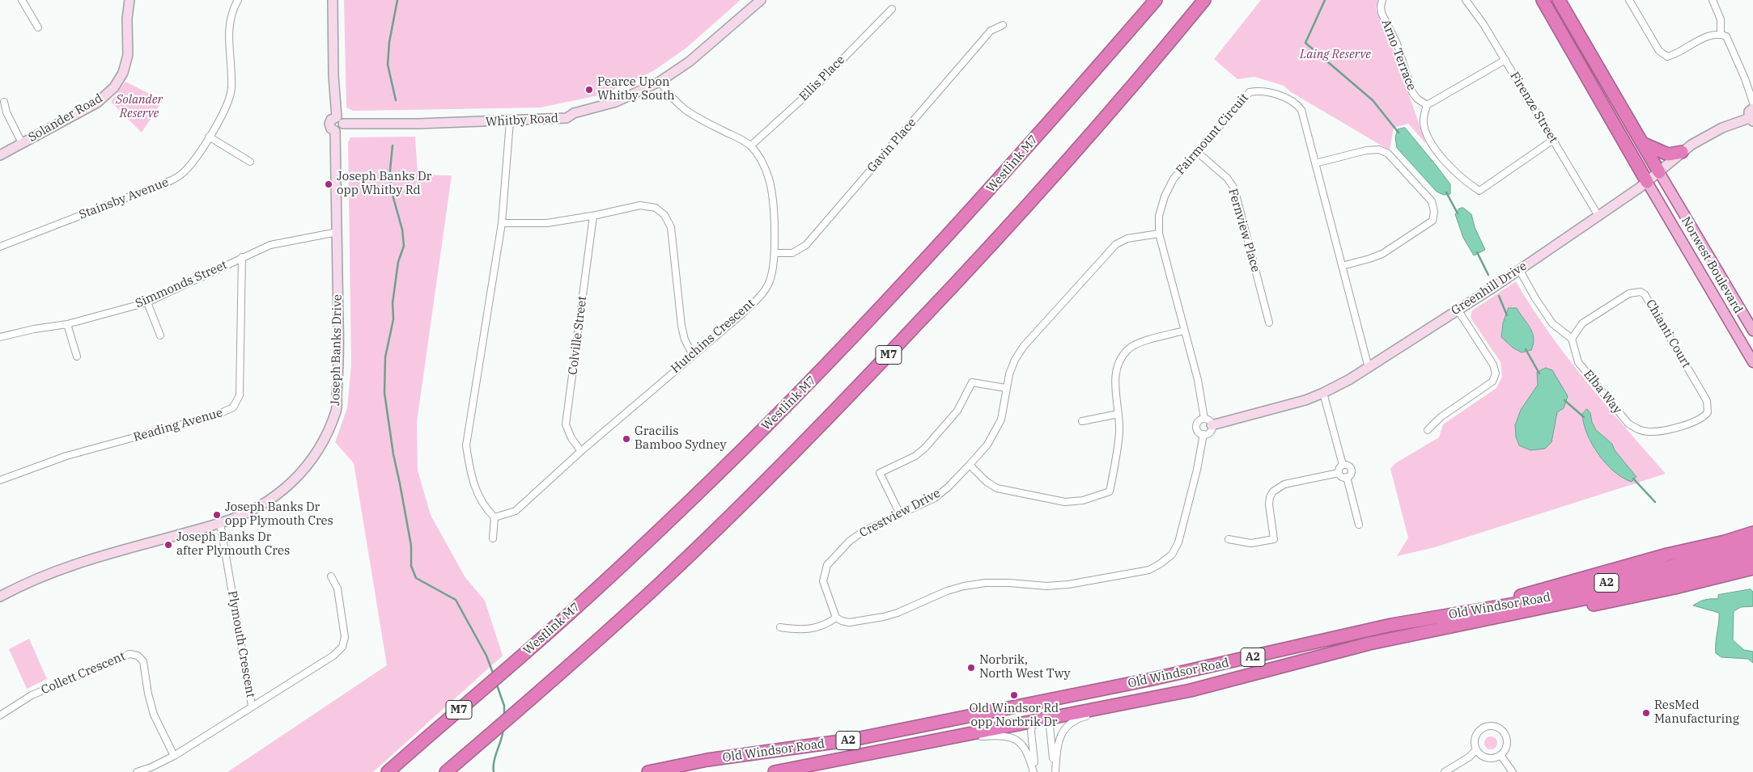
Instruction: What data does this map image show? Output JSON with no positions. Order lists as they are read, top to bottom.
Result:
{
  "streets": {
    "highway": [
      "Westlink M7",
      "M7",
      "A2",
      "Old Windsor Road"
    ],
    "main road": ["Norwest Boulevard"],
    "street": [
      "Arno Terrace",
      "Ellis Place",
      "Firenze Street",
      "Solander Road",
      "Whitby Road",
      "Fairmount Circuit",
      "Gavin Place",
      "Stainsby Avenue",
      "Fernview Place",
      "Simmonds Street",
      "Greenhill Drive",
      "Chianti Court",
      "Colville Street",
      "Hutchins Crescent",
      "Joseph Banks Drive",
      "Elba Way",
      "Reading Avenue",
      "Crestview Drive",
      "Plymouth Crescent",
      "Collett Crescent"
    ]
  },
  "crossings": [
    ["Ellis Place", "Hutchins Crescent"],
    ["Firenze Street", "Greenhill Drive"],
    ["Whitby Road", "Joseph Banks Drive"],
    ["Fairmount Circuit", "Fernview Place"],
    ["Fairmount Circuit", "Greenhill Drive"],
    ["Fairmount Circuit", "Crestview Drive"],
    ["Gavin Place", "Hutchins Crescent"],
    ["Norwest Boulevard", "Greenhill Drive"],
    ["Simmonds Street", "Joseph Banks Drive"],
    ["Simmonds Street", "Reading Avenue"],
    ["Chianti Court", "Elba Way"],
    ["Colville Street", "Hutchins Crescent"],
    ["Joseph Banks Drive", "Plymouth Crescent"],
    ["Plymouth Crescent", "Collett Crescent"]
  ],
  "parks": ["Laing Reserve", "Solander Reserve"],
  "places": [
    "Pearce Upon Whitby South",
    "Joseph Banks Dr opp Whitby Rd",
    "Gracilis Bamboo Sydney",
    "Joseph Banks Dr opp Plymouth Cres",
    "Joseph Banks Dr after Plymouth Cres",
    "Norbrik, North West Twy",
    "Old Windsor Rd opp Norbrik Dr",
    "ResMed Manufacturing"
  ]
}
